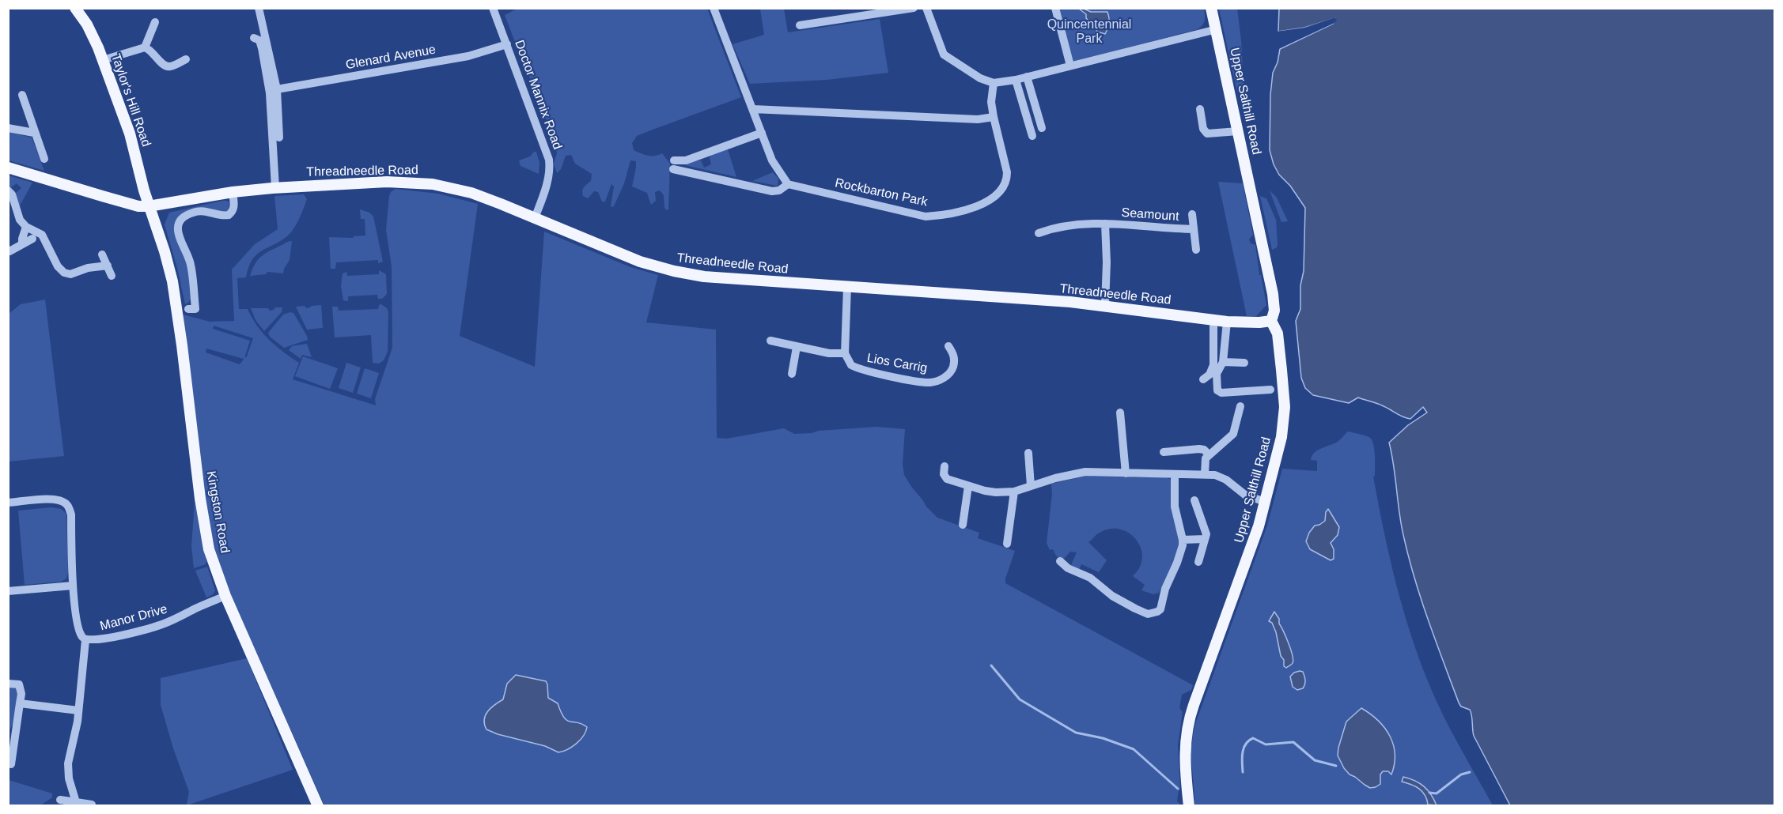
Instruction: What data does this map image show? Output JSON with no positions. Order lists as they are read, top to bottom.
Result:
{
  "streets": {
    "main road": [
      "Taylor's Hill Road",
      "Upper Salthill Road",
      "Threadneedle Road",
      "Kingston Road"
    ],
    "street": [
      "Glenard Avenue",
      "Doctor Mannix Road",
      "Rockbarton Park",
      "Seamount",
      "Lios Carrig",
      "Manor Drive"
    ]
  },
  "crossings": [
    ["Glenard Avenue", "Doctor Mannix Road"],
    ["Doctor Mannix Road", "Threadneedle Road"],
    ["Taylor's Hill Road", "Threadneedle Road"],
    ["Taylor's Hill Road", "Kingston Road"],
    ["Upper Salthill Road", "Threadneedle Road"],
    ["Threadneedle Road", "Seamount"],
    ["Threadneedle Road", "Kingston Road"],
    ["Kingston Road", "Manor Drive"]
  ],
  "parks": ["Quincentennial Park"]
}
